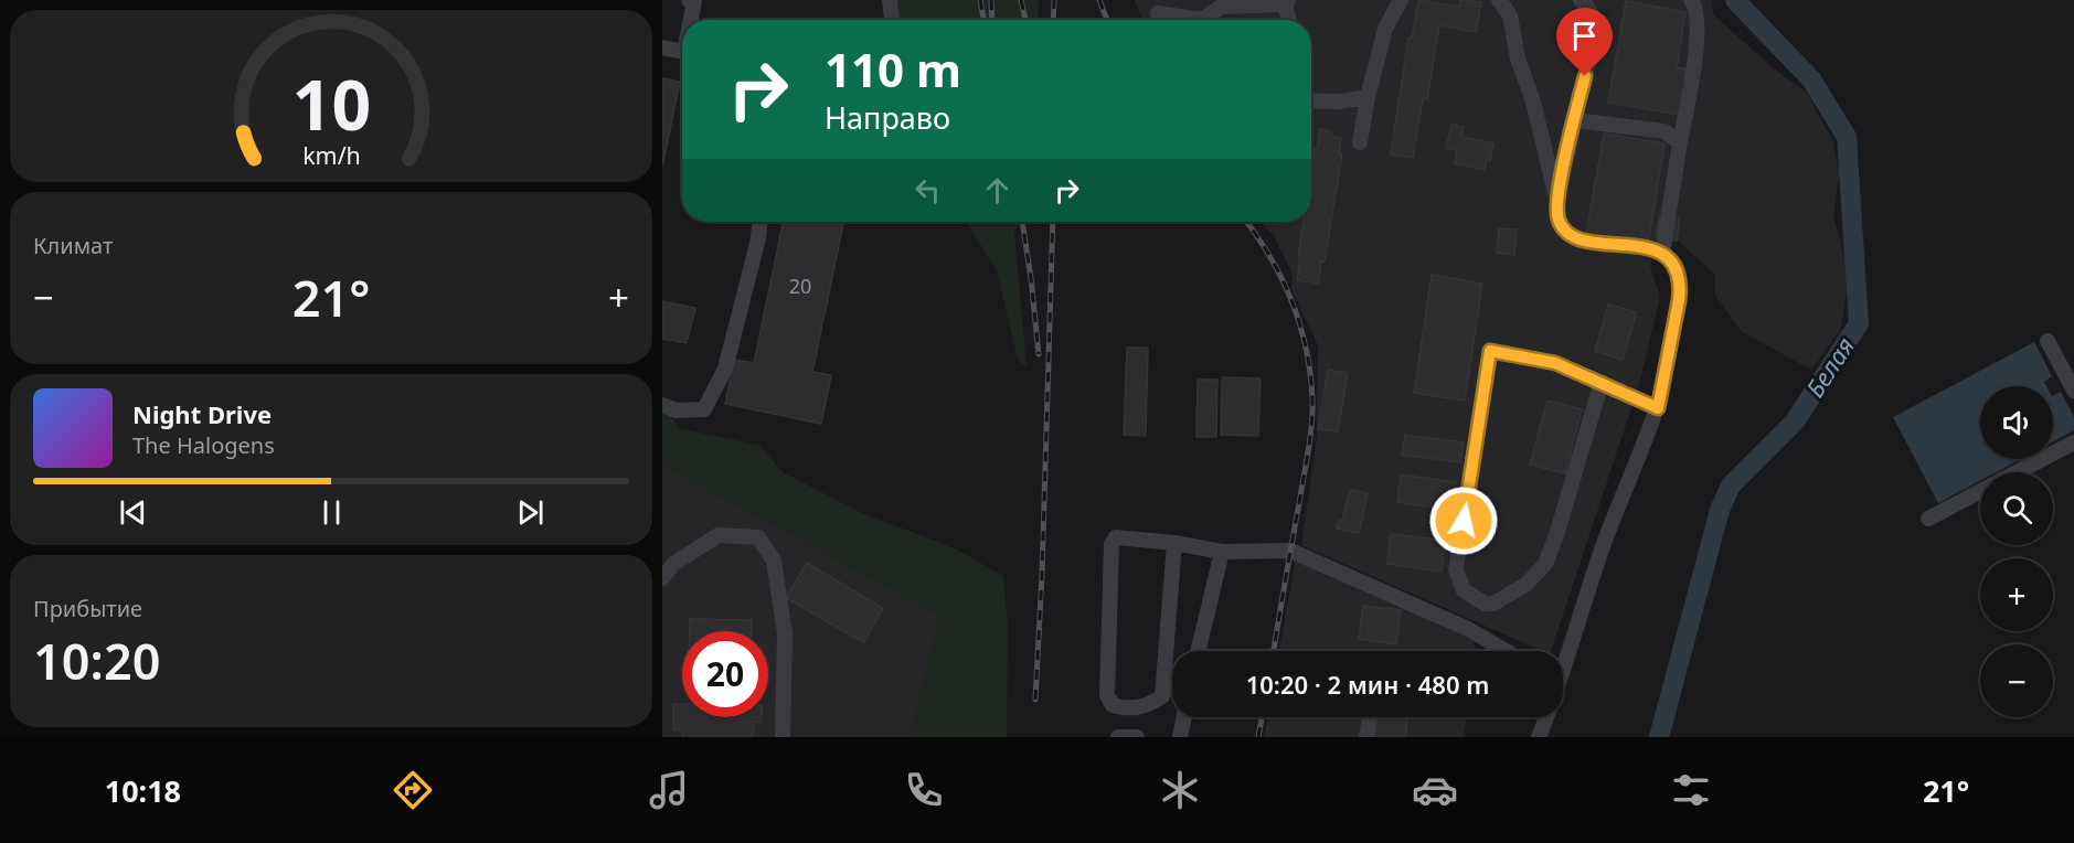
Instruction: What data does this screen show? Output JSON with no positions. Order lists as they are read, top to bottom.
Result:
{
  "water": ["Белая"],
  "house_numbers": ["20"],
  "page": {
    "turn": ["110 m", "Направо"],
    "tile": [
      "Климат",
      ["Прибытие", "10:20"]
    ],
    "heat": ["−", "21°", "+"],
    "map_buttons": ["+", "−"],
    "song": ["Night Drive", "The Halogens"],
    "limit": "20",
    "trip": "10:20 · 2 мин · 480 m",
    "tabs": ["10:18", "21°"],
    "gauge": ["10", "km/h"]
  }
}
